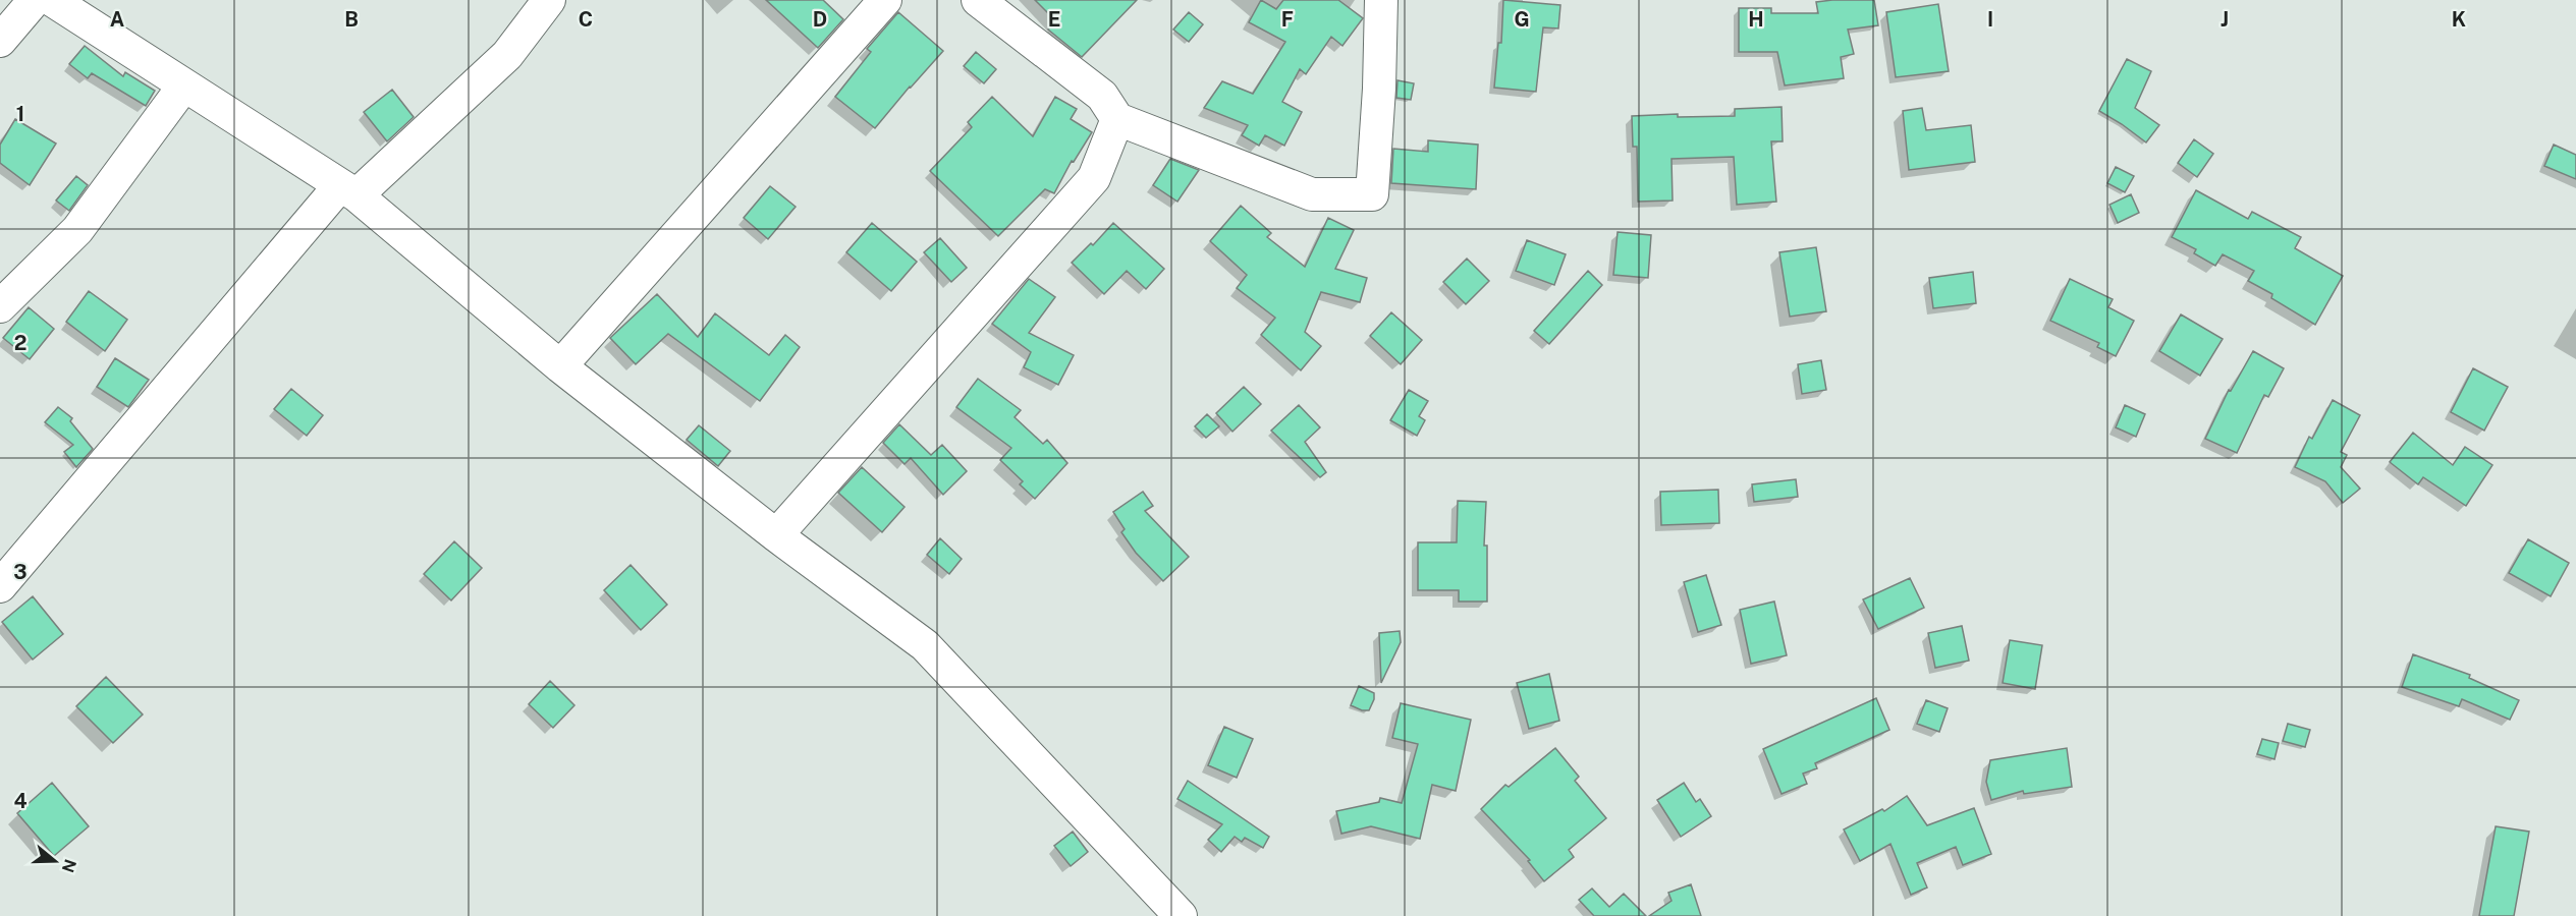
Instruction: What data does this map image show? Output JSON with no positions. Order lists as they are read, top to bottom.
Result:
{
  "north": "right",
  "grid": {
    "columns": [
      "A",
      "B",
      "C",
      "D",
      "E",
      "F",
      "G",
      "H",
      "I",
      "J",
      "K"
    ],
    "rows": [
      "1",
      "2",
      "3",
      "4"
    ]
  }
}
